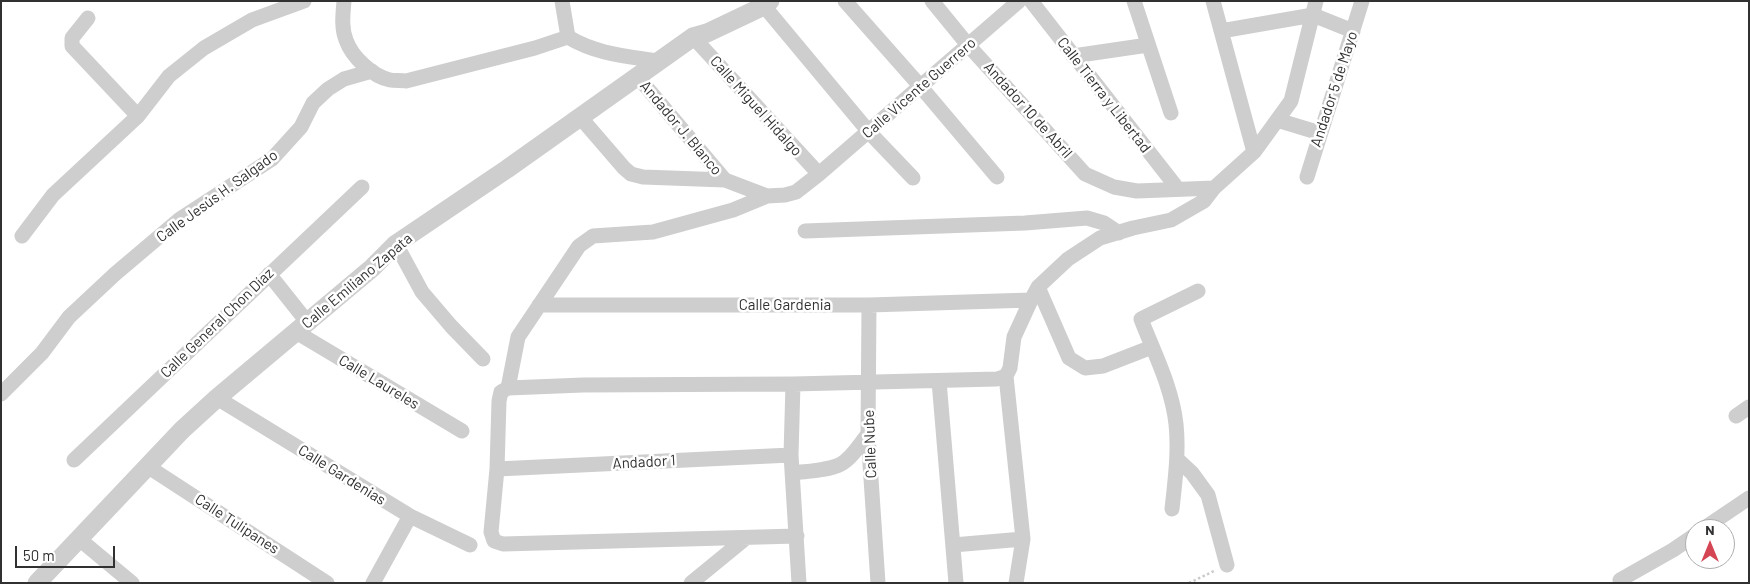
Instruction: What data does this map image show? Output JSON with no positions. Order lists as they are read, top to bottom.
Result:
{
  "streets": {
    "street": [
      "Calle Vicente Guerrero",
      "Andador 5 de Mayo",
      "Calle Tierra y Libertad",
      "Calle Miguel Hidalgo",
      "Andador 10 de Abril",
      "Andador J. Blanco",
      "Calle Jesús H. Salgado",
      "Calle Emiliano Zapata",
      "Calle Gardenia",
      "Calle General Chon Díaz",
      "Calle Laureles",
      "Calle Nube",
      "Andador 1",
      "Calle Gardenias",
      "Calle Tulipanes"
    ]
  },
  "crossings": [
    ["Calle Vicente Guerrero", "Calle Miguel Hidalgo"],
    ["Calle Vicente Guerrero", "Andador 10 de Abril"],
    ["Calle Tierra y Libertad", "Andador 10 de Abril"],
    ["Calle Miguel Hidalgo", "Calle Emiliano Zapata"],
    ["Andador J. Blanco", "Calle Emiliano Zapata"],
    ["Calle Emiliano Zapata", "Calle Laureles"],
    ["Calle Emiliano Zapata", "Calle Gardenias"],
    ["Calle Emiliano Zapata", "Calle Tulipanes"],
    ["Calle Gardenia", "Calle Nube"]
  ],
  "scale_bar": "50 m",
  "north": "top"
}
